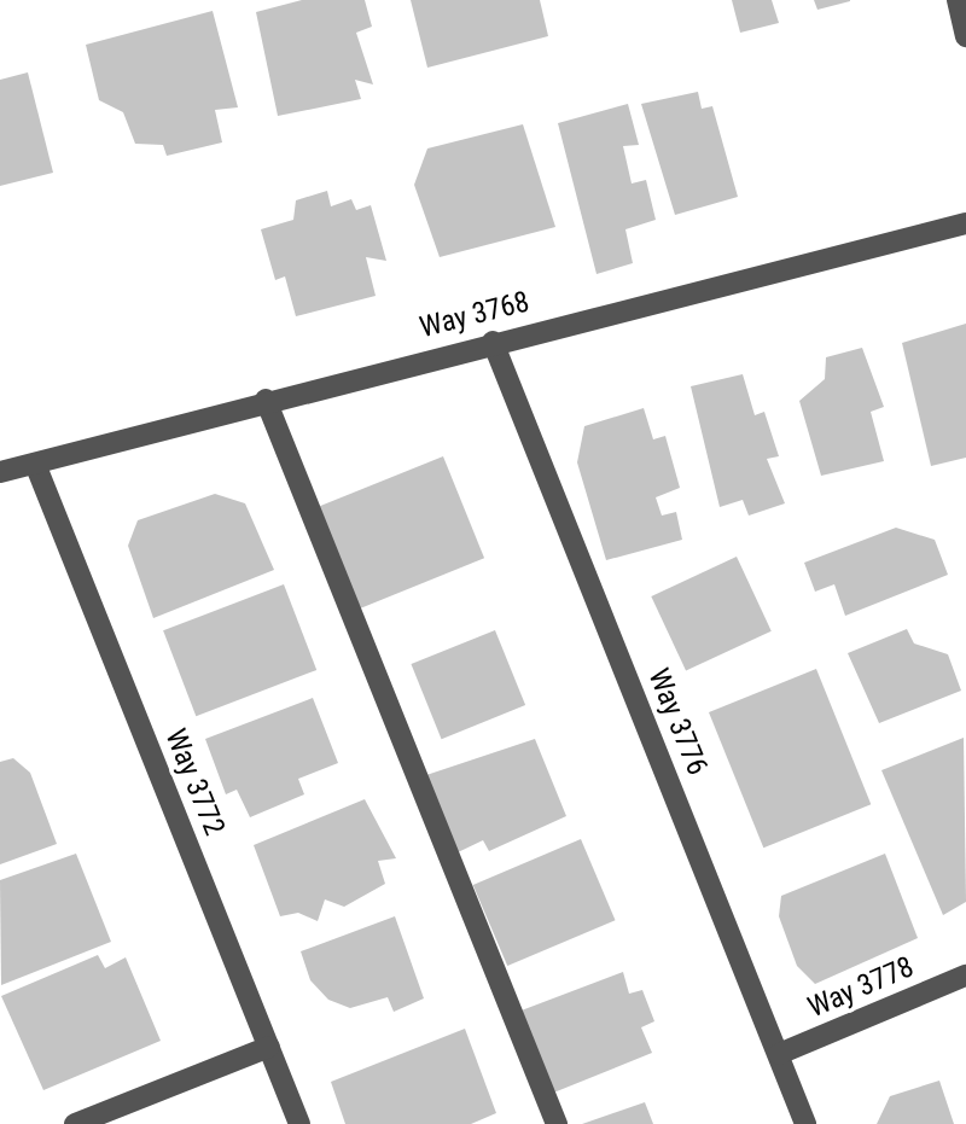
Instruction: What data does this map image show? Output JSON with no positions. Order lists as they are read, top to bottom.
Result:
{
  "streets": {
    "street": [
      "Way 3768",
      "Way 3776",
      "Way 3772",
      "Way 3778"
    ]
  },
  "crossings": [
    ["Way 3768", "Way 3776"],
    ["Way 3768", "Way 3772"],
    ["Way 3776", "Way 3778"]
  ]
}
